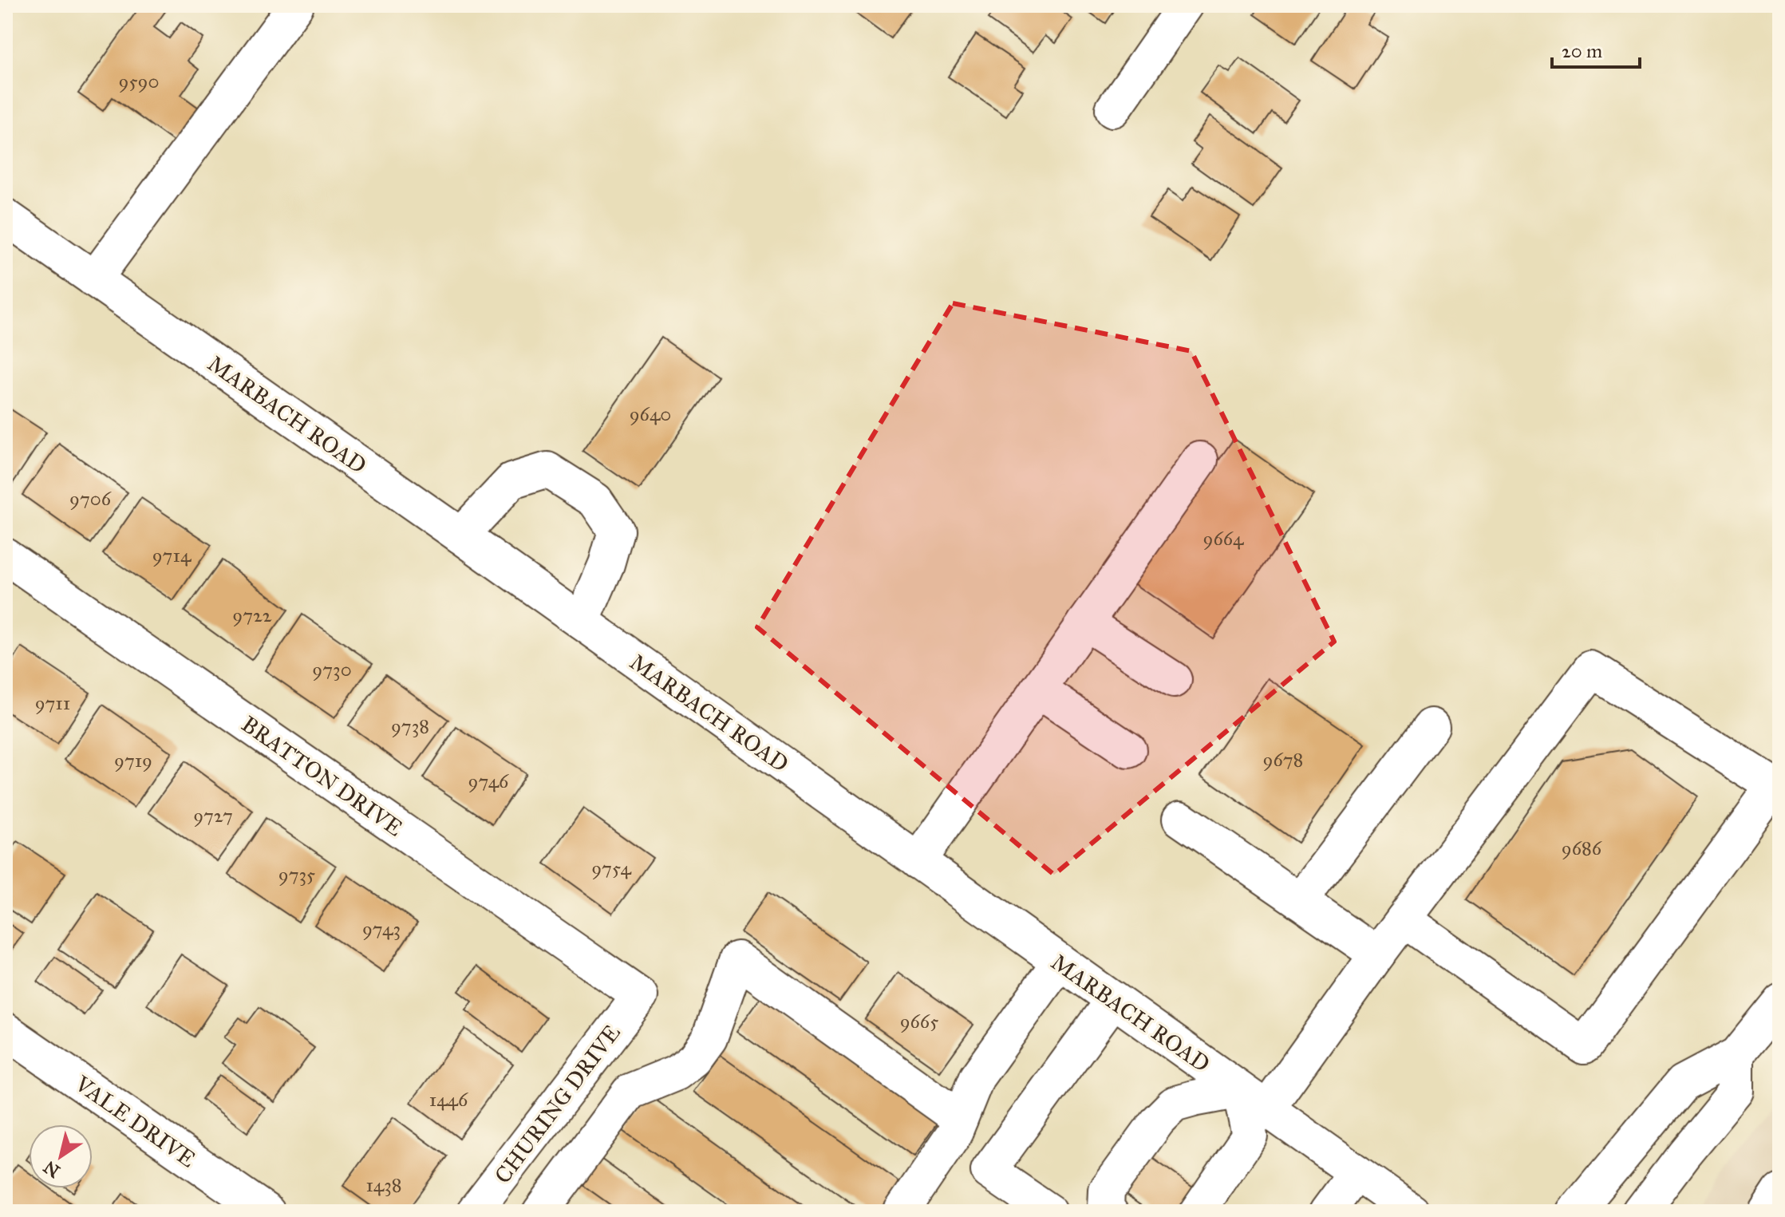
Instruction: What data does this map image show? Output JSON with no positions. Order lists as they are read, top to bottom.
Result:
{
  "streets": {
    "street": [
      "MARBACH ROAD",
      "BRATTON DRIVE",
      "CHURING DRIVE",
      "VALE DRIVE"
    ]
  },
  "crossings": [
    ["BRATTON DRIVE", "CHURING DRIVE"]
  ],
  "house_numbers": [
    "9590",
    "9640",
    "9706",
    "9664",
    "9714",
    "9722",
    "9730",
    "9711",
    "9738",
    "9678",
    "9719",
    "9746",
    "9727",
    "9686",
    "9754",
    "9735",
    "9743",
    "9665",
    "1446",
    "1438"
  ],
  "scale_bar": "20 m",
  "north": "bottom left"
}
